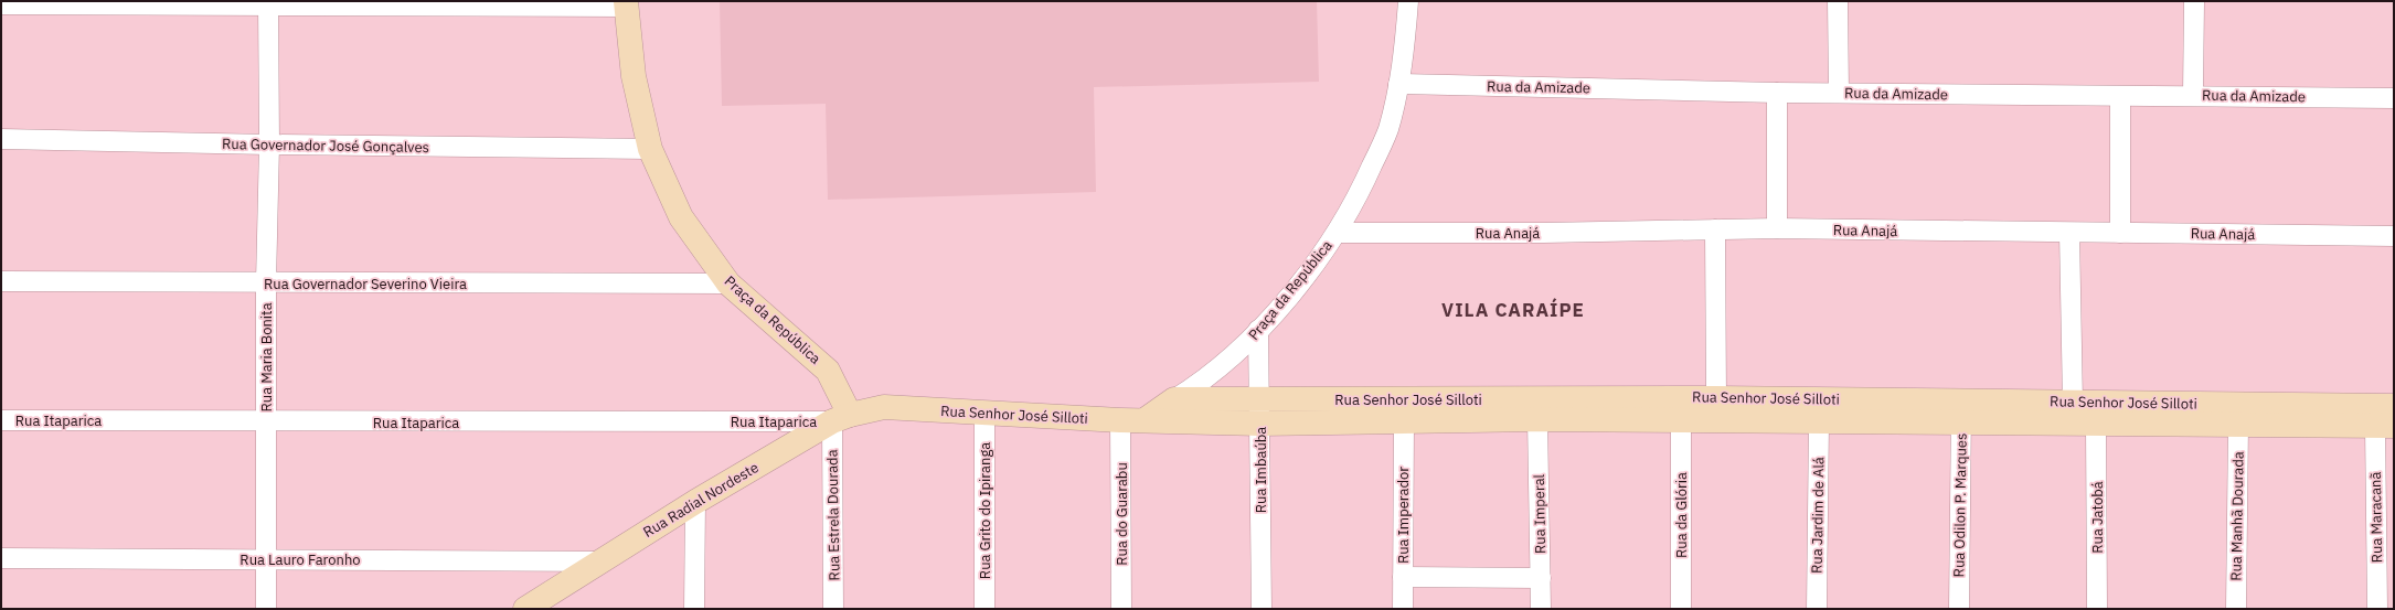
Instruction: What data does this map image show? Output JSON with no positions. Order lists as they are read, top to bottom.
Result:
{
  "streets": {
    "street": [
      "Rua da Amizade",
      "Rua Governador José Gonçalves",
      "Rua Anajá",
      "Rua Governador Severino Vieira",
      "Praça da República",
      "Rua Maria Bonita",
      "Rua Senhor José Silloti",
      "Rua Itaparica",
      "Rua Imbaúba",
      "Rua Radial Nordeste",
      "Rua Odilon P. Marques",
      "Rua Grito do Ipiranga",
      "Rua do Guarabu",
      "Rua Imperal",
      "Rua Estrela Dourada",
      "Rua Imperador",
      "Rua da Glória",
      "Rua Jardim de Alá",
      "Rua Manhã Dourada",
      "Rua Jatobá",
      "Rua Maracanã",
      "Rua Lauro Faronho"
    ]
  },
  "crossings": [
    ["Rua da Amizade", "Praça da República"],
    ["Rua Governador José Gonçalves", "Praça da República"],
    ["Rua Governador José Gonçalves", "Rua Maria Bonita"],
    ["Rua Anajá", "Praça da República"],
    ["Rua Governador Severino Vieira", "Praça da República"],
    ["Rua Governador Severino Vieira", "Rua Maria Bonita"],
    ["Praça da República", "Rua Senhor José Silloti"],
    ["Praça da República", "Rua Itaparica"],
    ["Praça da República", "Rua Imbaúba"],
    ["Praça da República", "Rua Radial Nordeste"],
    ["Praça da República", "Rua Estrela Dourada"],
    ["Rua Maria Bonita", "Rua Itaparica"],
    ["Rua Maria Bonita", "Rua Lauro Faronho"],
    ["Rua Senhor José Silloti", "Rua Imbaúba"],
    ["Rua Senhor José Silloti", "Rua Radial Nordeste"],
    ["Rua Senhor José Silloti", "Rua Odilon P. Marques"],
    ["Rua Senhor José Silloti", "Rua Grito do Ipiranga"],
    ["Rua Senhor José Silloti", "Rua do Guarabu"],
    ["Rua Senhor José Silloti", "Rua Imperal"],
    ["Rua Senhor José Silloti", "Rua Imperador"],
    ["Rua Senhor José Silloti", "Rua da Glória"],
    ["Rua Senhor José Silloti", "Rua Jardim de Alá"],
    ["Rua Senhor José Silloti", "Rua Manhã Dourada"],
    ["Rua Senhor José Silloti", "Rua Jatobá"],
    ["Rua Senhor José Silloti", "Rua Maracanã"],
    ["Rua Itaparica", "Rua Radial Nordeste"],
    ["Rua Itaparica", "Rua Estrela Dourada"],
    ["Rua Radial Nordeste", "Rua Estrela Dourada"],
    ["Rua Radial Nordeste", "Rua Lauro Faronho"]
  ],
  "districts": ["VILA CARAÍPE"]
}
